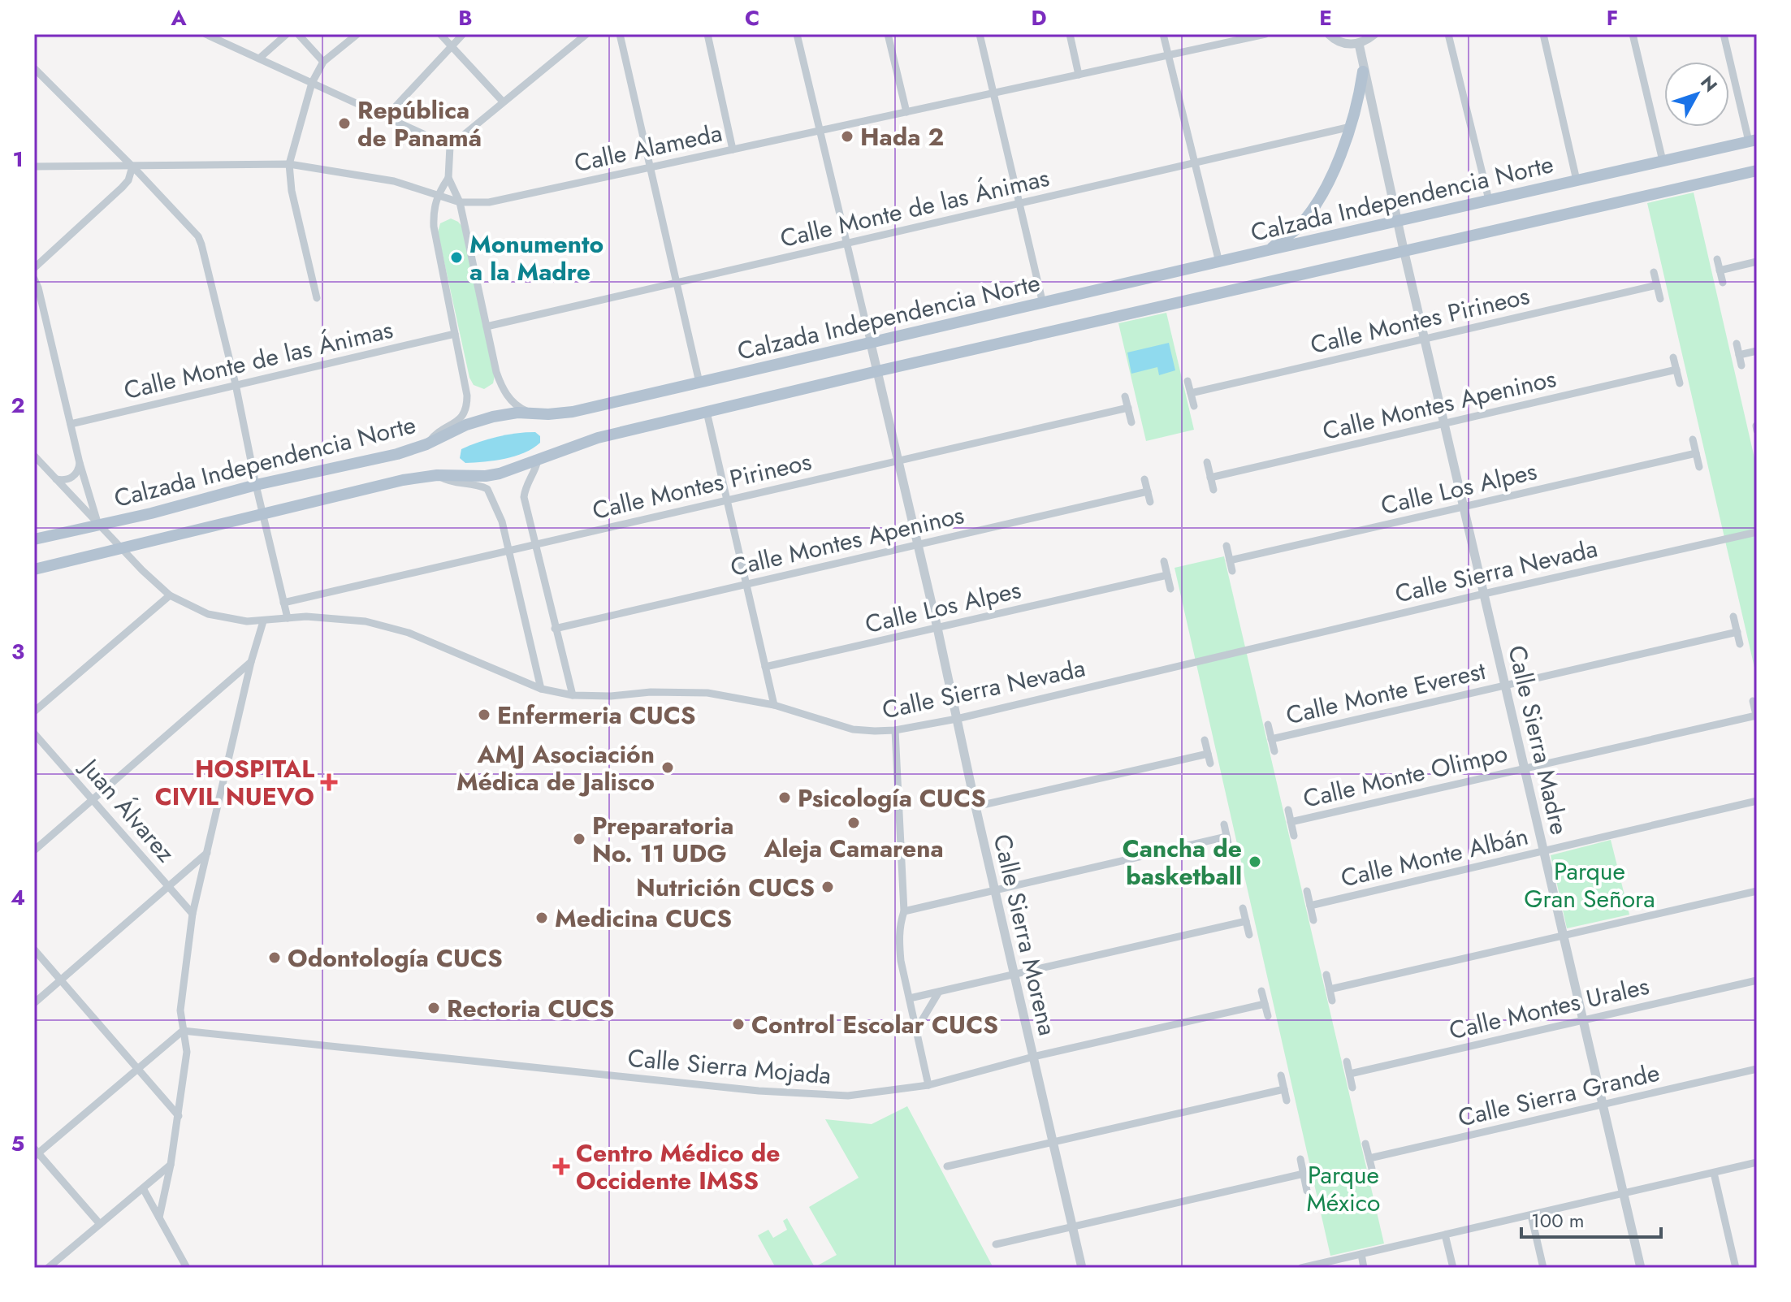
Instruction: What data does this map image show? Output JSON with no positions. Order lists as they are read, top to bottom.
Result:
{
  "streets": {
    "main road": ["Calzada Independencia Norte"],
    "street": [
      "Calle Alameda",
      "Calle Monte de las Ánimas",
      "Calle Montes Pirineos",
      "Calle Montes Apeninos",
      "Calle Los Alpes",
      "Calle Sierra Nevada",
      "Calle Monte Everest",
      "Calle Sierra Madre",
      "Calle Monte Olimpo",
      "Juan Álvarez",
      "Calle Monte Albán",
      "Calle Sierra Morena",
      "Calle Montes Urales",
      "Calle Sierra Mojada",
      "Calle Sierra Grande"
    ]
  },
  "crossings": [
    ["Calzada Independencia Norte", "Calle Sierra Nevada"],
    ["Calzada Independencia Norte", "Calle Sierra Madre"],
    ["Calzada Independencia Norte", "Calle Sierra Morena"],
    ["Calle Montes Pirineos", "Calle Sierra Madre"],
    ["Calle Montes Pirineos", "Calle Sierra Morena"],
    ["Calle Montes Apeninos", "Calle Sierra Madre"],
    ["Calle Montes Apeninos", "Calle Sierra Morena"],
    ["Calle Los Alpes", "Calle Sierra Madre"],
    ["Calle Los Alpes", "Calle Sierra Morena"],
    ["Calle Sierra Nevada", "Calle Sierra Madre"],
    ["Calle Sierra Nevada", "Calle Sierra Morena"],
    ["Calle Monte Everest", "Calle Sierra Madre"],
    ["Calle Sierra Madre", "Calle Monte Olimpo"],
    ["Calle Sierra Madre", "Calle Monte Albán"],
    ["Calle Sierra Madre", "Calle Montes Urales"],
    ["Calle Sierra Madre", "Calle Sierra Grande"],
    ["Calle Sierra Morena", "Calle Sierra Mojada"]
  ],
  "parks": ["Parque Gran Señora", "Parque México"],
  "places": {
    "other": [
      "República de Panamá",
      "Hada 2",
      "Monumento a la Madre",
      "Enfermeria CUCS",
      "AMJ Asociación Médica de Jalisco",
      "Psicología CUCS",
      "Aleja Camarena",
      "Preparatoria No. 11 UDG",
      "Cancha de basketball",
      "Nutrición CUCS",
      "Medicina CUCS",
      "Odontología CUCS",
      "Rectoria CUCS",
      "Control Escolar CUCS"
    ],
    "health": ["HOSPITAL CIVIL NUEVO", "Centro Médico de Occidente IMSS"]
  },
  "scale_bar": "100 m",
  "north": "top right",
  "grid": {
    "columns": [
      "A",
      "B",
      "C",
      "D",
      "E",
      "F"
    ],
    "rows": [
      "1",
      "2",
      "3",
      "4",
      "5"
    ]
  }
}
